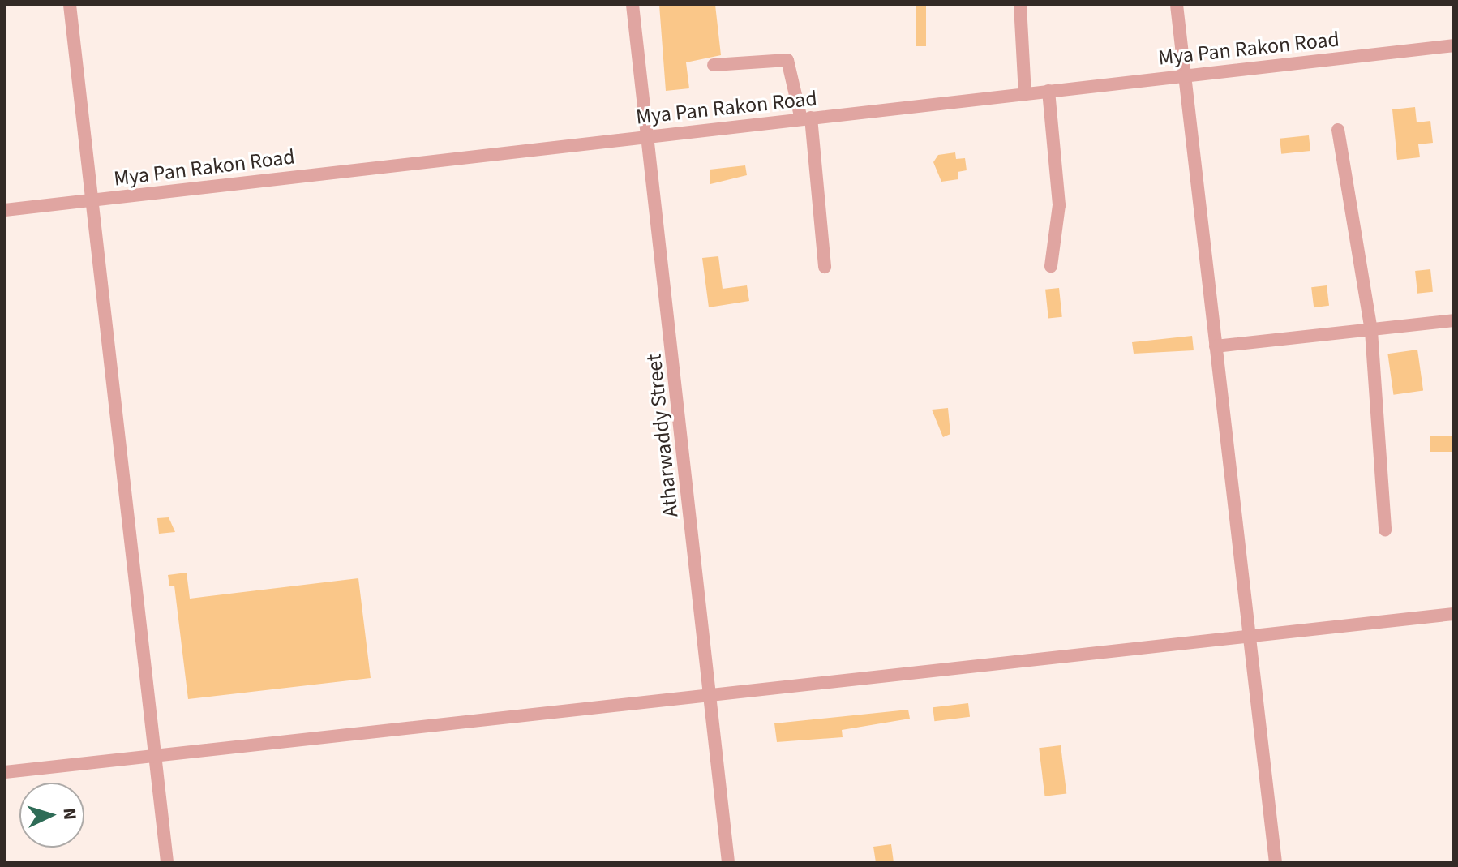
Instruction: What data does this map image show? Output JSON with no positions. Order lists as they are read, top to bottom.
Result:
{
  "streets": {
    "street": ["Mya Pan Rakon Road", "Atharwaddy Street"]
  },
  "crossings": [
    ["Mya Pan Rakon Road", "Atharwaddy Street"]
  ],
  "north": "right"
}
